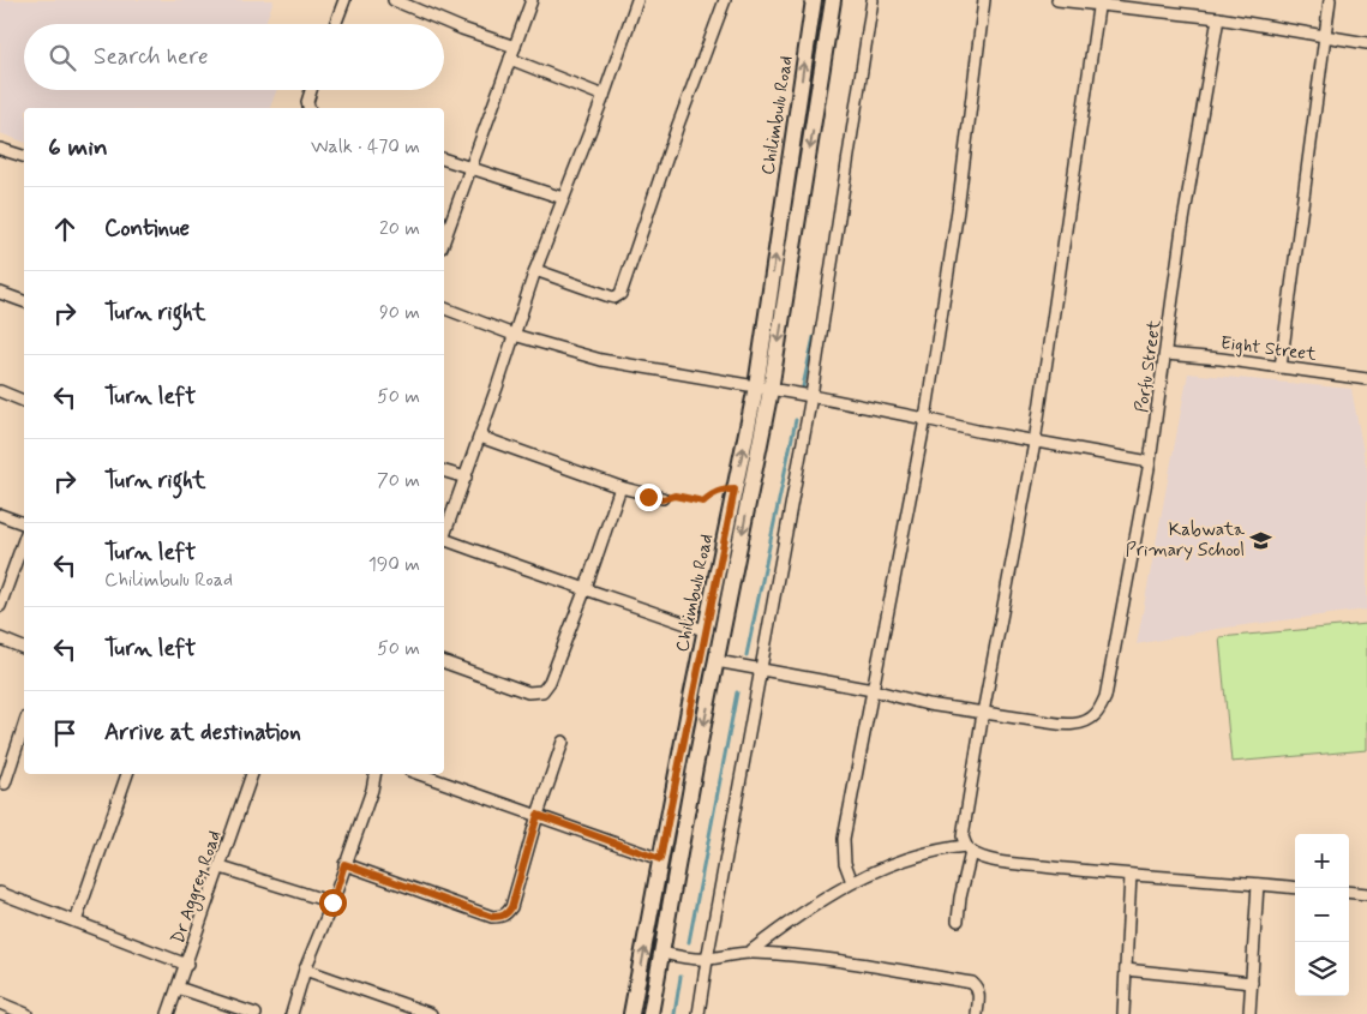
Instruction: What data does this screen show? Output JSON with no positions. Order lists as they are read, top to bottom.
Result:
{
  "streets": {
    "main road": ["Chilimbulu Road"],
    "street": ["Eight Street", "Porfu Street", "Dr Aggrey Road"]
  },
  "crossings": [
    ["Eight Street", "Porfu Street"]
  ],
  "places": {
    "school or university": ["Kabwata Primary School"]
  },
  "page": {
    "search": "Search here",
    "heading": ["6 min", "Walk · 470 m"],
    "list": [
      ["Continue", "20 m"],
      ["Turn right", "90 m"],
      ["Turn left", "50 m"],
      ["Turn right", "70 m"],
      ["Turn left", "Chilimbulu Road", "190 m"],
      ["Turn left", "50 m"],
      "Arrive at destination"
    ],
    "map_buttons": ["+", "−"]
  }
}
